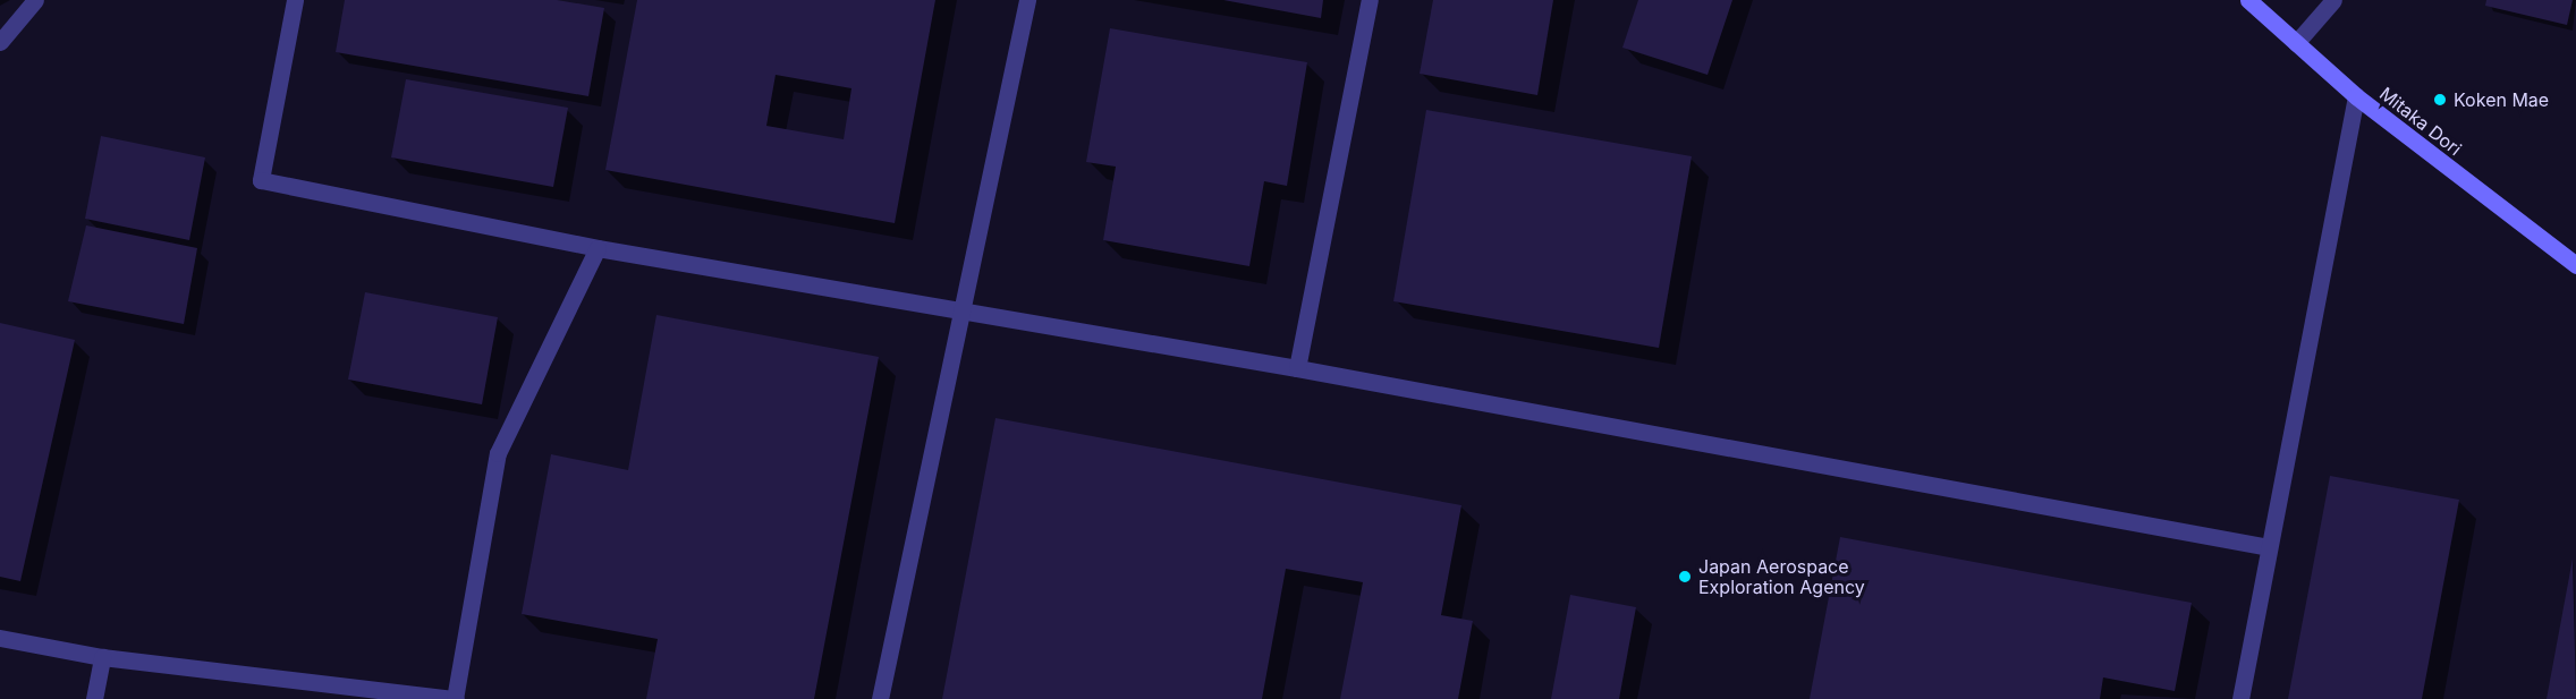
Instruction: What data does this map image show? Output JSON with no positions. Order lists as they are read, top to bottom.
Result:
{
  "streets": {
    "main road": ["Mitaka Dori"]
  },
  "places": ["Koken Mae", "Japan Aerospace Exploration Agency"]
}
